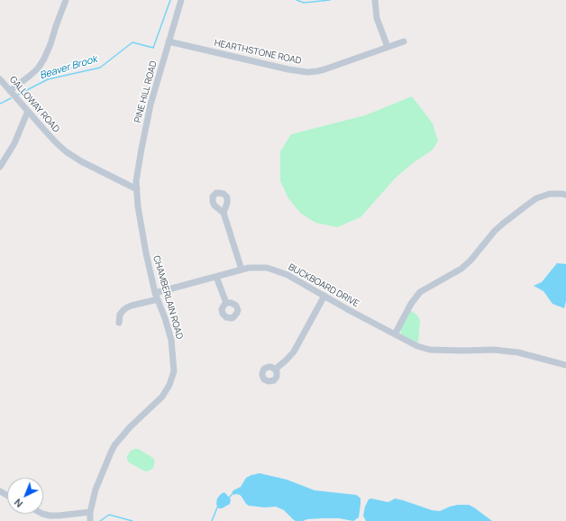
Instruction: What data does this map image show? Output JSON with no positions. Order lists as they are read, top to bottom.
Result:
{
  "streets": {
    "street": [
      "HEARTHSTONE ROAD",
      "PINE HILL ROAD",
      "GALLOWAY ROAD",
      "BUCKBOARD DRIVE",
      "CHAMBERLAIN ROAD"
    ]
  },
  "crossings": [
    ["HEARTHSTONE ROAD", "PINE HILL ROAD"],
    ["PINE HILL ROAD", "GALLOWAY ROAD"],
    ["PINE HILL ROAD", "CHAMBERLAIN ROAD"],
    ["GALLOWAY ROAD", "CHAMBERLAIN ROAD"],
    ["BUCKBOARD DRIVE", "CHAMBERLAIN ROAD"]
  ],
  "water": ["Beaver Brook"],
  "north": "bottom left"
}
